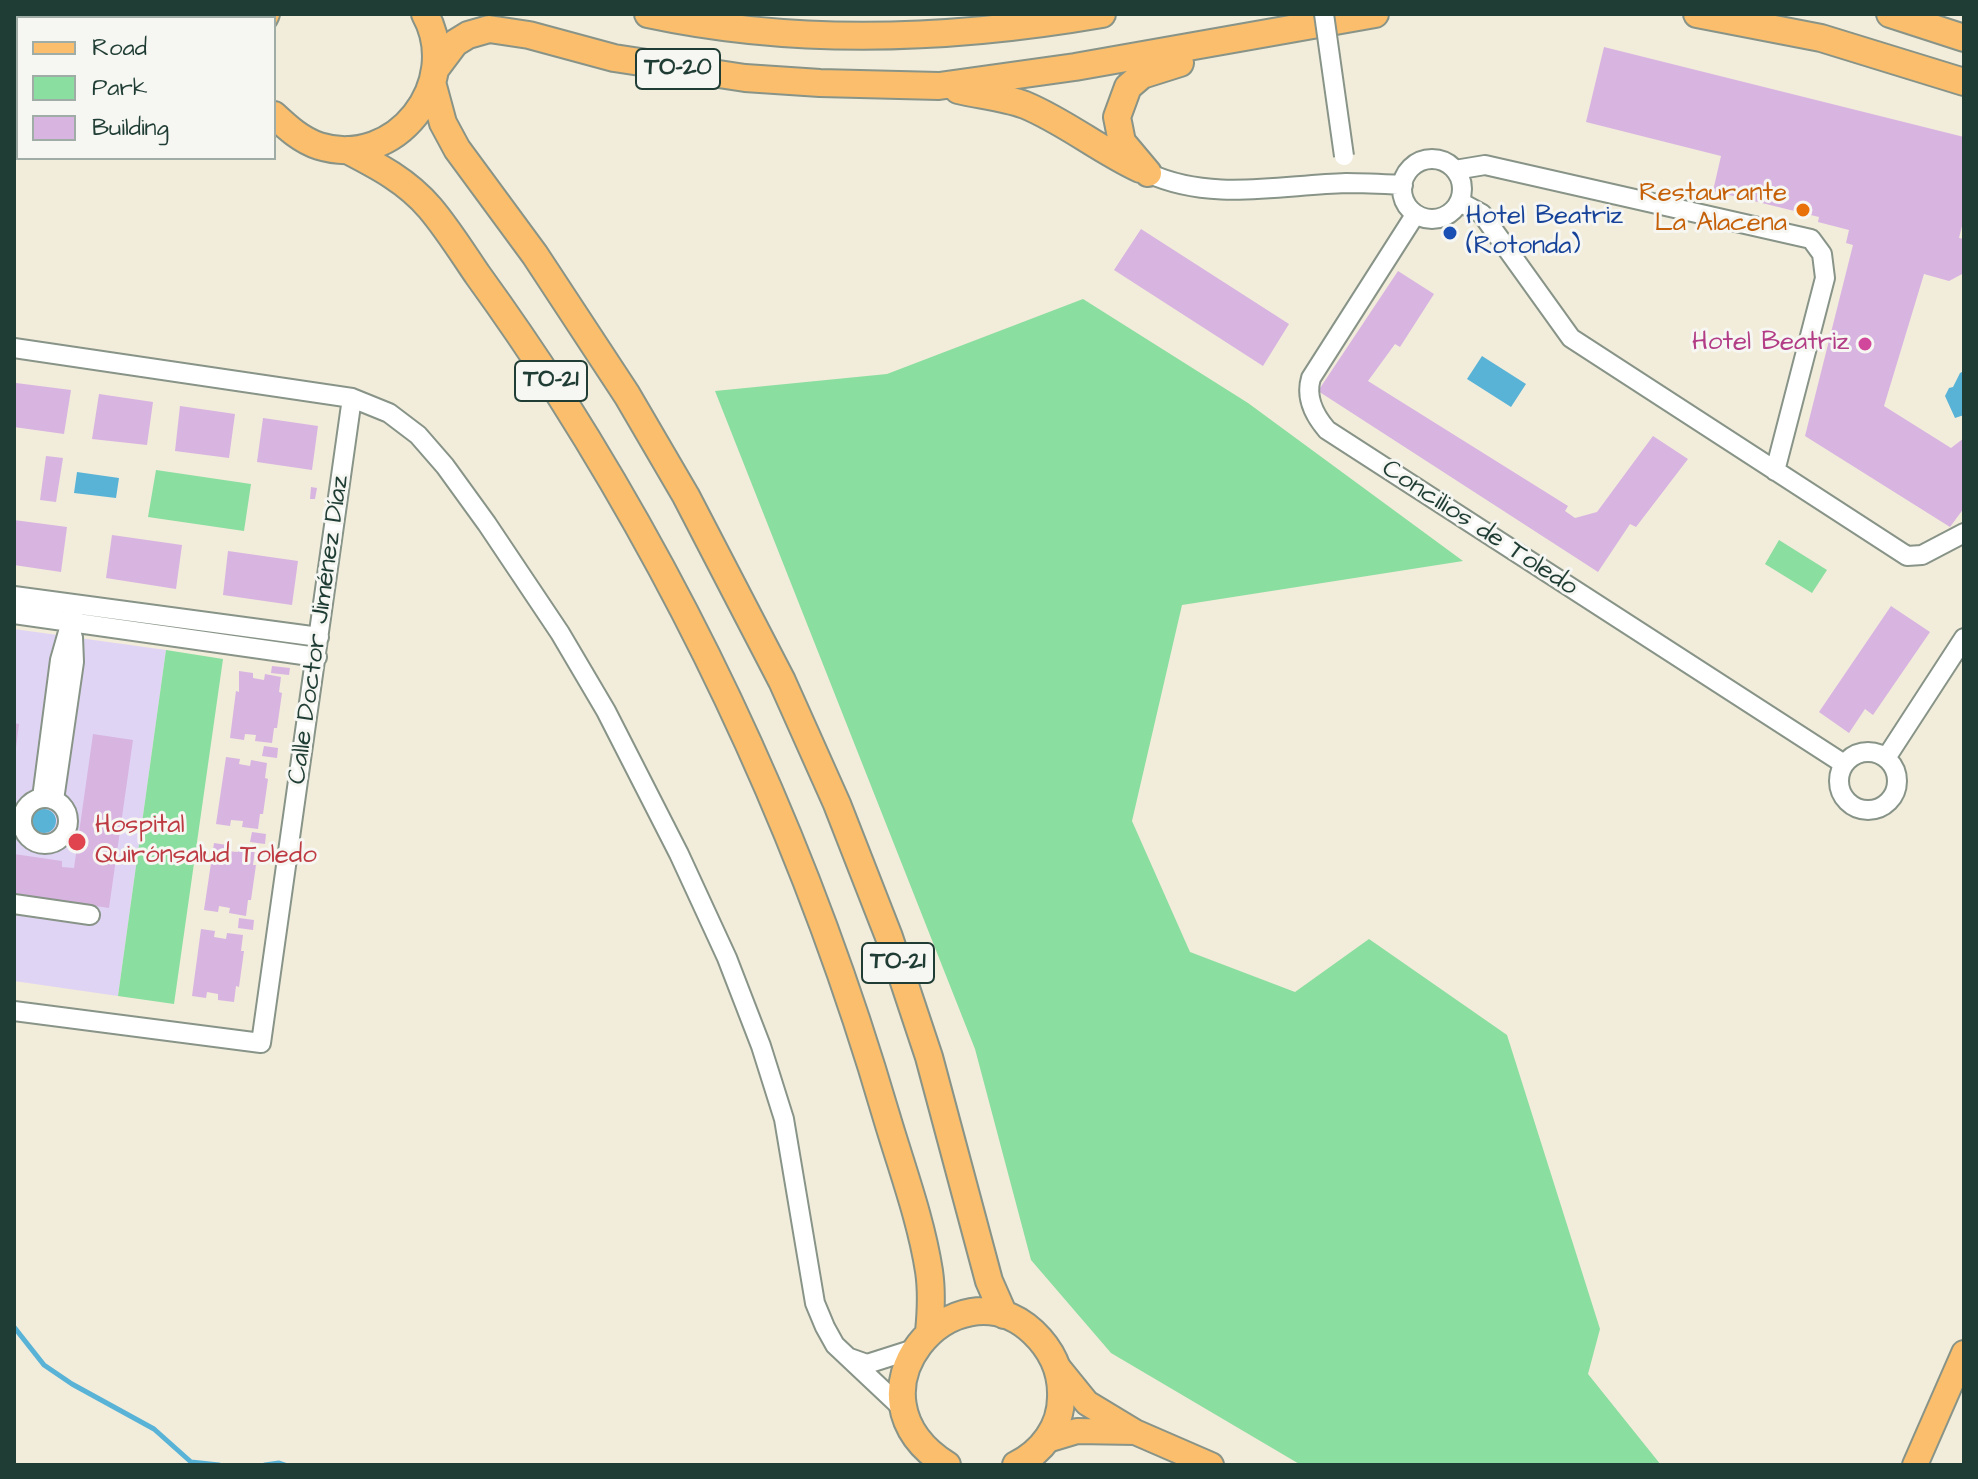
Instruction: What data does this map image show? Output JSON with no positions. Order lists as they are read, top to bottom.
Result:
{
  "streets": {
    "highway": ["TO-20", "TO-21"],
    "street": ["Concilios de Toledo", "Calle Doctor Jiménez Díaz"]
  },
  "crossings": [
    ["TO-20", "TO-21"]
  ],
  "places": [
    "Restaurante La Alacena",
    "Hotel Beatriz (Rotonda)",
    "Hotel Beatriz",
    "Hospital Quirónsalud Toledo"
  ],
  "legend": ["Road", "Park", "Building"]
}
